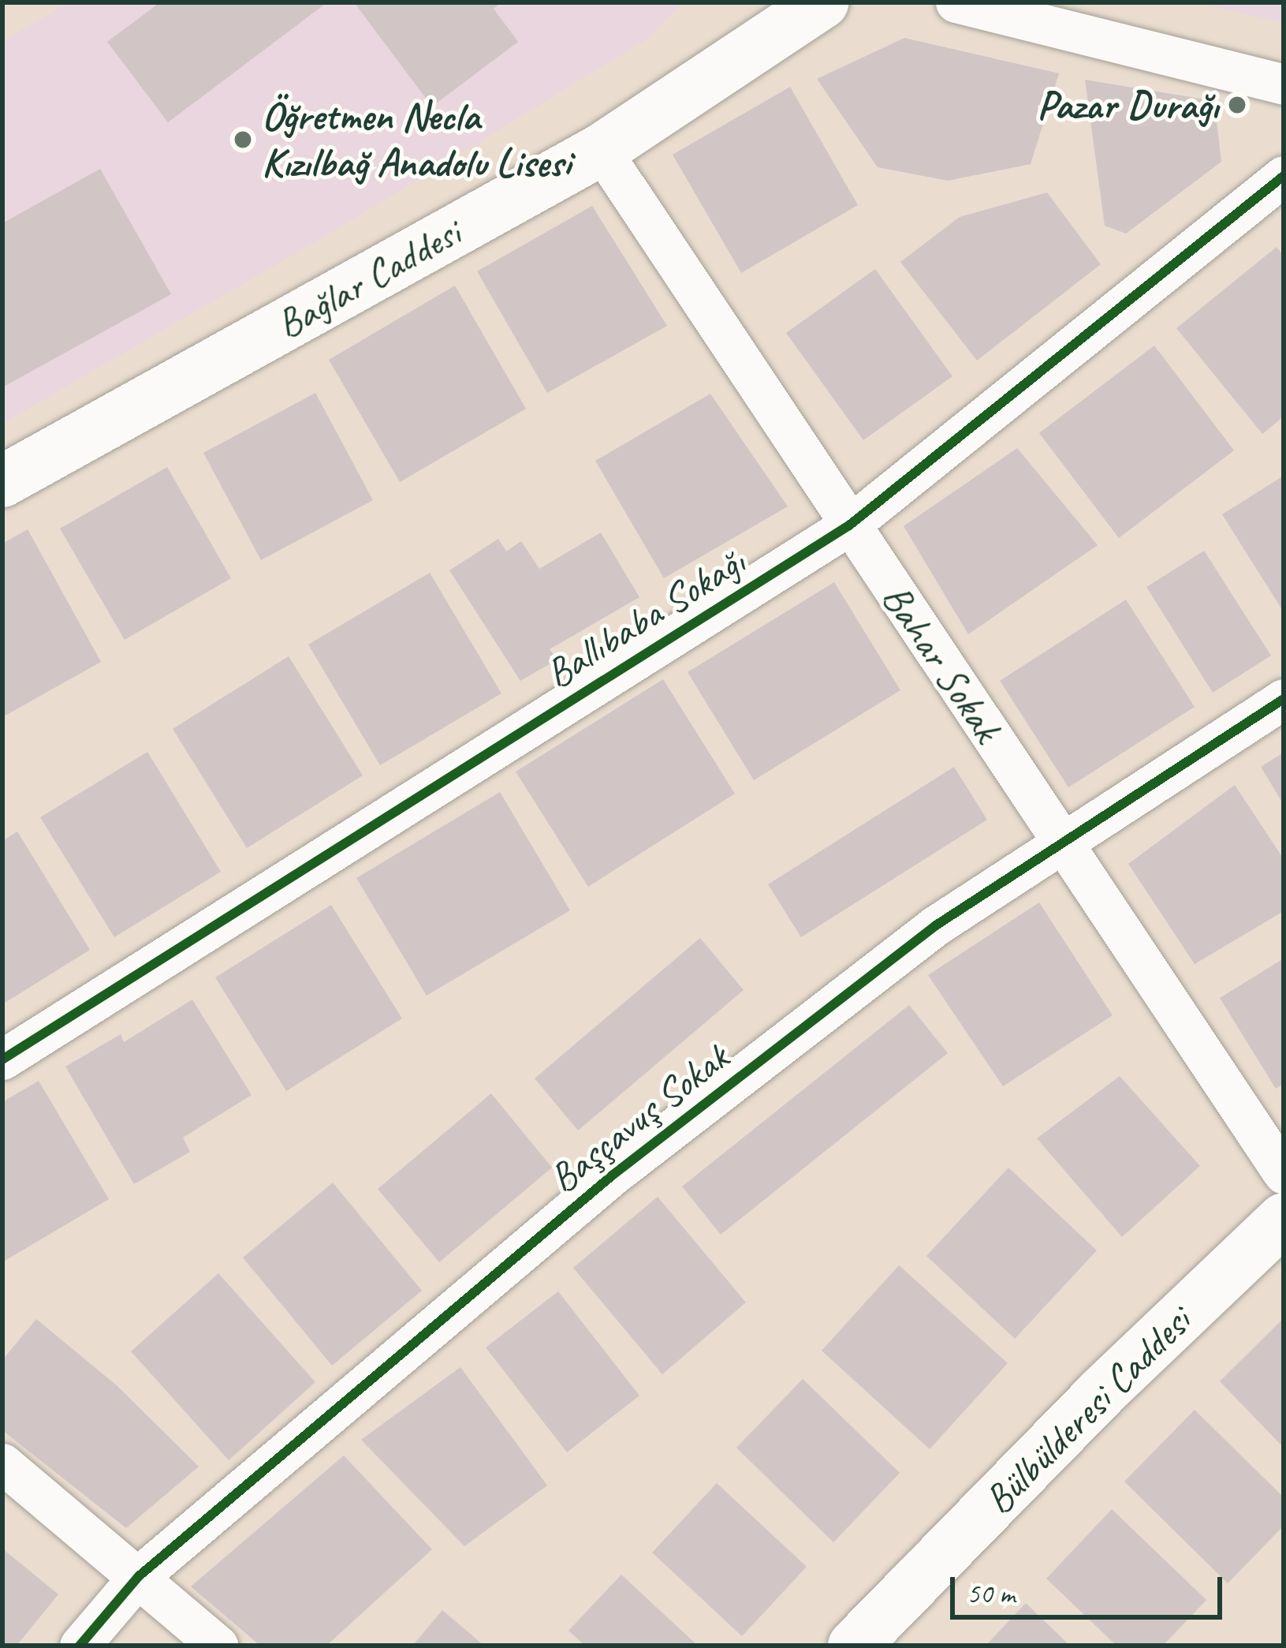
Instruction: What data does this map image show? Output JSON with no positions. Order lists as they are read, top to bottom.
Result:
{
  "streets": {
    "main road": ["Bağlar Caddesi", "Bülbülderesi Caddesi"],
    "street": ["Ballıbaba Sokağı", "Bahar Sokak", "Başçavuş Sokak"]
  },
  "crossings": [
    ["Bağlar Caddesi", "Bahar Sokak"],
    ["Ballıbaba Sokağı", "Bahar Sokak"],
    ["Bahar Sokak", "Başçavuş Sokak"]
  ],
  "places": ["Pazar Durağı", "Öğretmen Necla Kızılbağ Anadolu Lisesi"],
  "scale_bar": "50 m"
}
